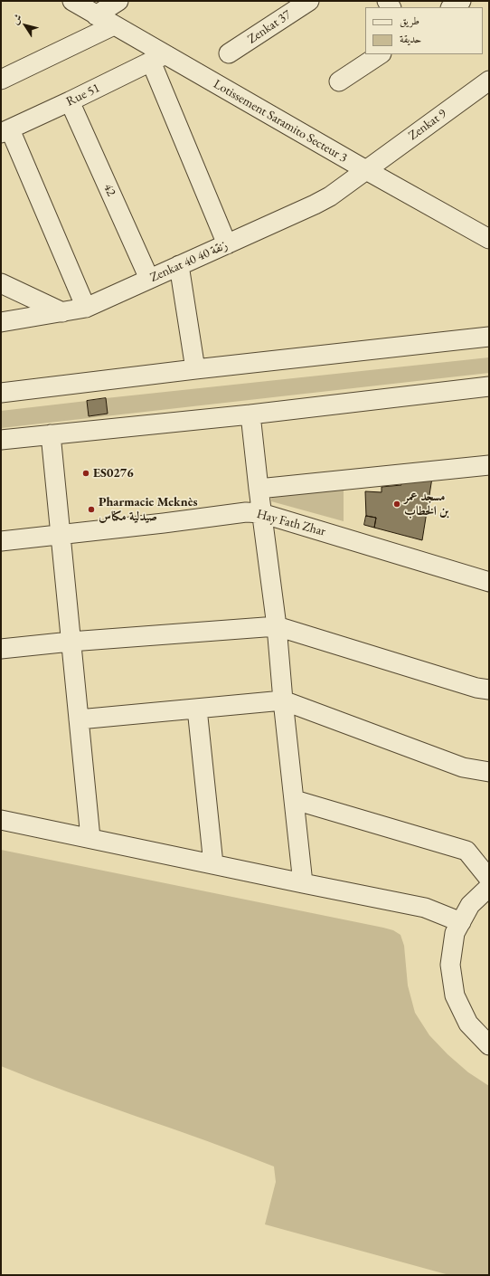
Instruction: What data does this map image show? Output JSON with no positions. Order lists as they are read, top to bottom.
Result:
{
  "streets": {
    "street": [
      "Zenkat 37",
      "Rue 51",
      "Lotissement Saramito Secteur 3",
      "Zenkat 9",
      "42",
      "Zenkat 40 زنقة 40",
      "Hay Fath Zhar"
    ]
  },
  "crossings": [
    ["Rue 51", "Lotissement Saramito Secteur 3"],
    ["Rue 51", "42"],
    ["Lotissement Saramito Secteur 3", "Zenkat 9"],
    ["Lotissement Saramito Secteur 3", "Zenkat 40 زنقة 40"],
    ["Zenkat 9", "Zenkat 40 زنقة 40"],
    ["42", "Zenkat 40 زنقة 40"]
  ],
  "places": ["ES0276", "مسجد عمر بن الخطاب", "Pharmacie Meknès صيدلية مكناس"],
  "legend": ["طريق", "حديقة"],
  "north": "top left"
}
